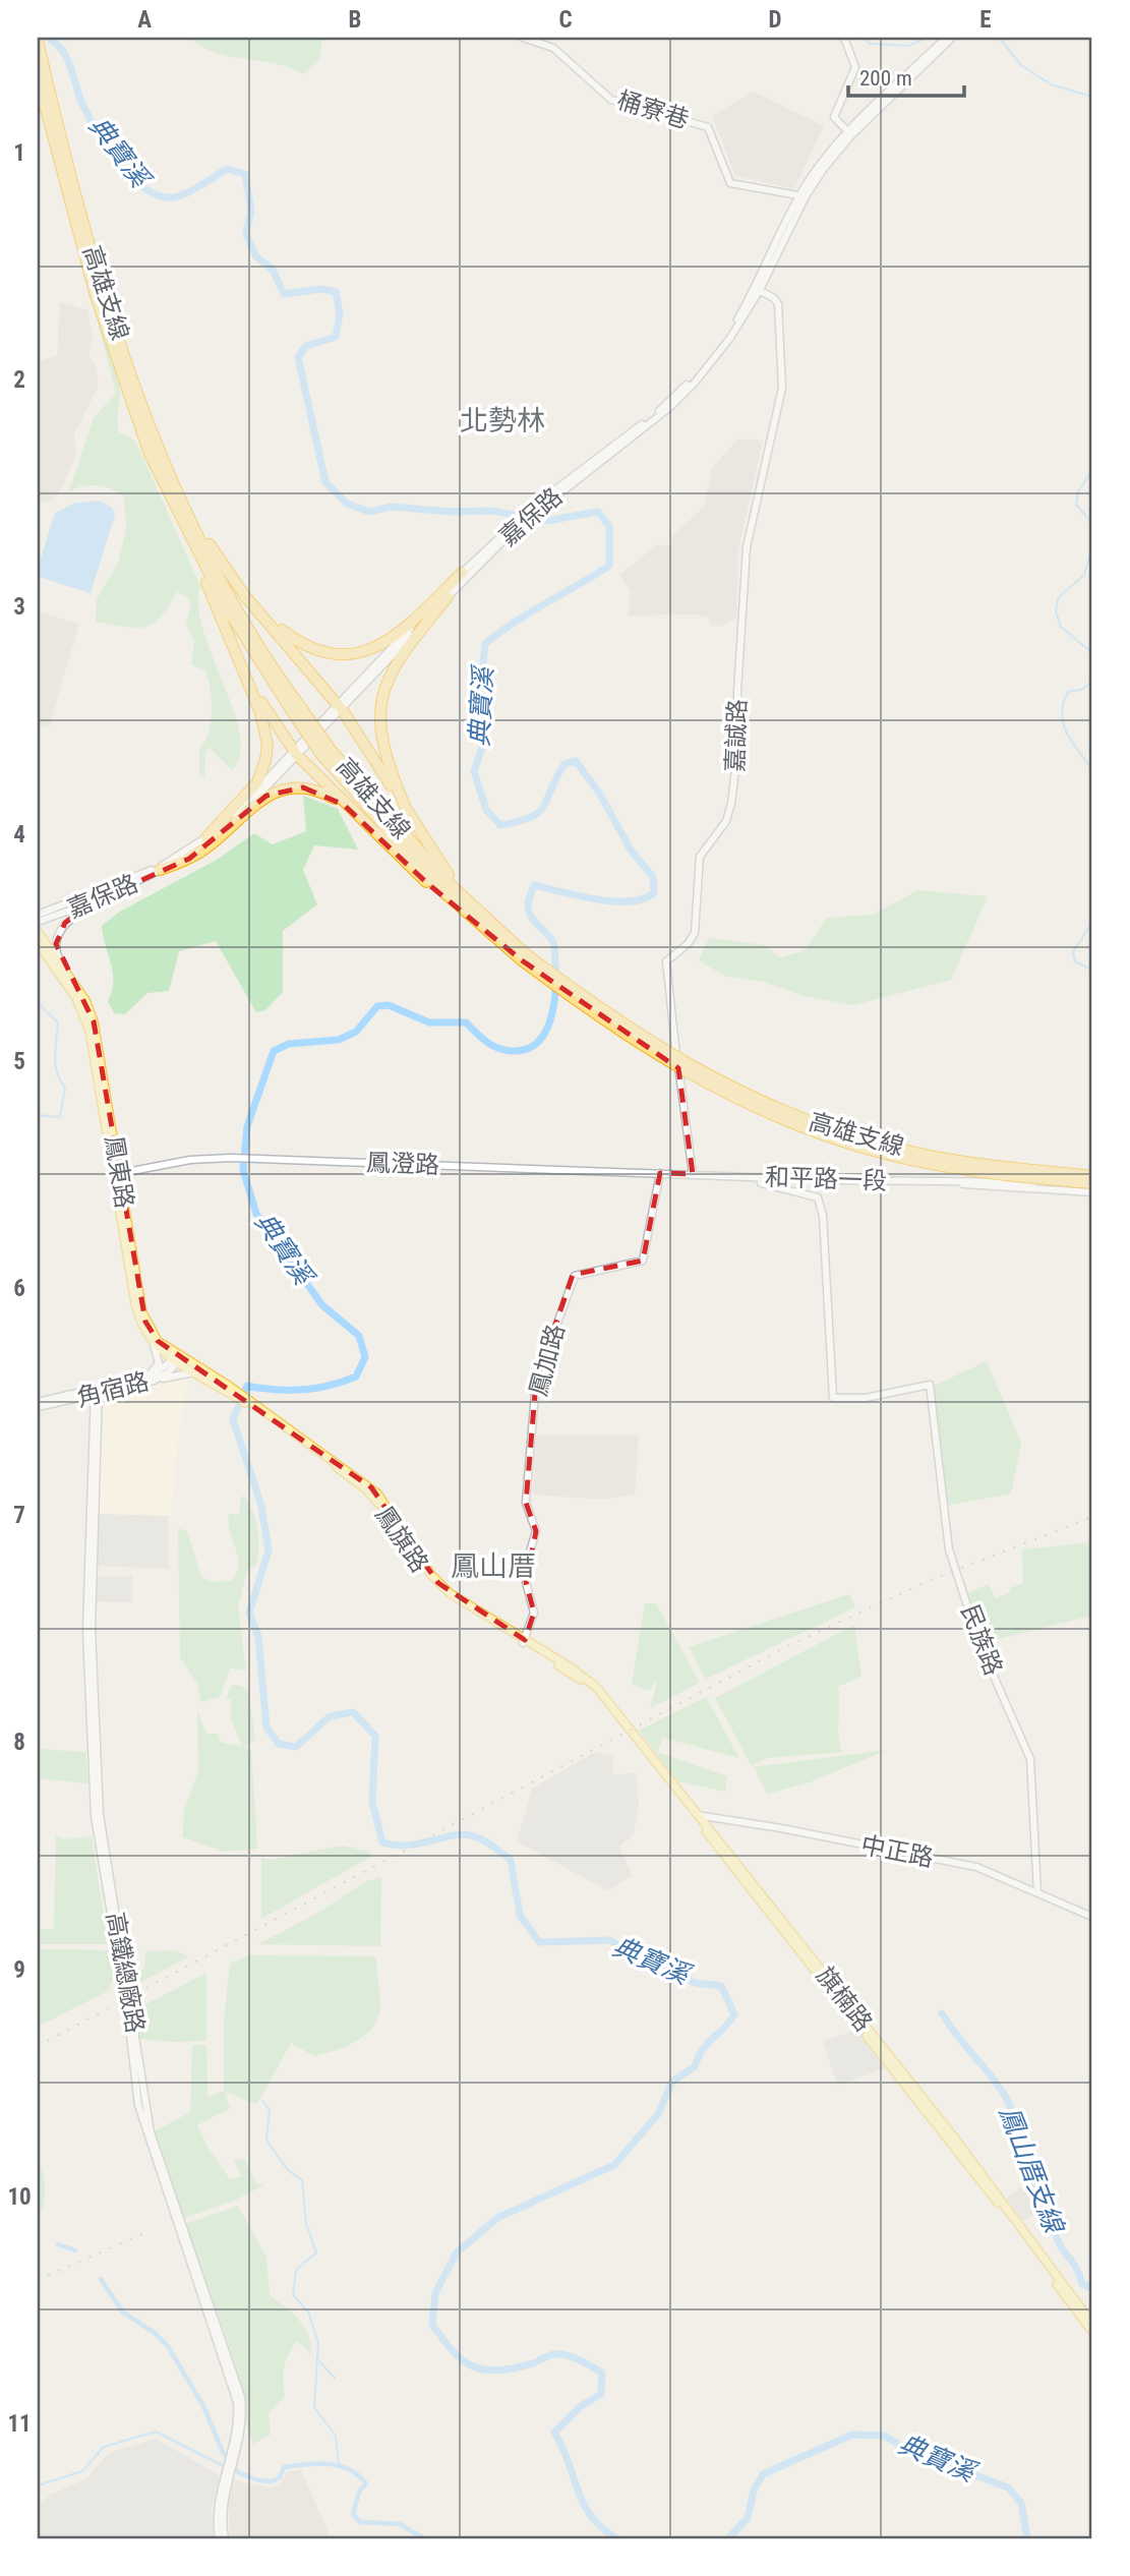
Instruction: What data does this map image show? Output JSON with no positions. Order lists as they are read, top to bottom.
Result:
{
  "streets": {
    "highway": ["高雄支線"],
    "main road": ["鳳東路", "鳳旗路", "旗楠路"],
    "street": [
      "桶寮巷",
      "嘉保路",
      "嘉誠路",
      "鳳澄路",
      "和平路一段",
      "鳳加路",
      "角宿路",
      "民族路",
      "中正路",
      "高鐵總廠路"
    ]
  },
  "crossings": [
    ["桶寮巷", "嘉保路"],
    ["高雄支線", "和平路一段"],
    ["嘉保路", "嘉誠路"],
    ["嘉誠路", "鳳澄路"],
    ["嘉誠路", "和平路一段"],
    ["鳳澄路", "鳳東路"],
    ["鳳澄路", "和平路一段"],
    ["鳳澄路", "鳳加路"],
    ["鳳東路", "角宿路"],
    ["鳳東路", "鳳旗路"],
    ["和平路一段", "民族路"],
    ["鳳加路", "鳳旗路"],
    ["角宿路", "高鐵總廠路"],
    ["鳳旗路", "旗楠路"],
    ["民族路", "中正路"],
    ["中正路", "旗楠路"]
  ],
  "districts": ["北勢林", "鳳山厝"],
  "water": ["典寶溪", "鳳山厝支線"],
  "scale_bar": "200 m",
  "grid": {
    "columns": [
      "A",
      "B",
      "C",
      "D",
      "E"
    ],
    "rows": [
      "1",
      "2",
      "3",
      "4",
      "5",
      "6",
      "7",
      "8",
      "9",
      "10",
      "11"
    ]
  }
}
